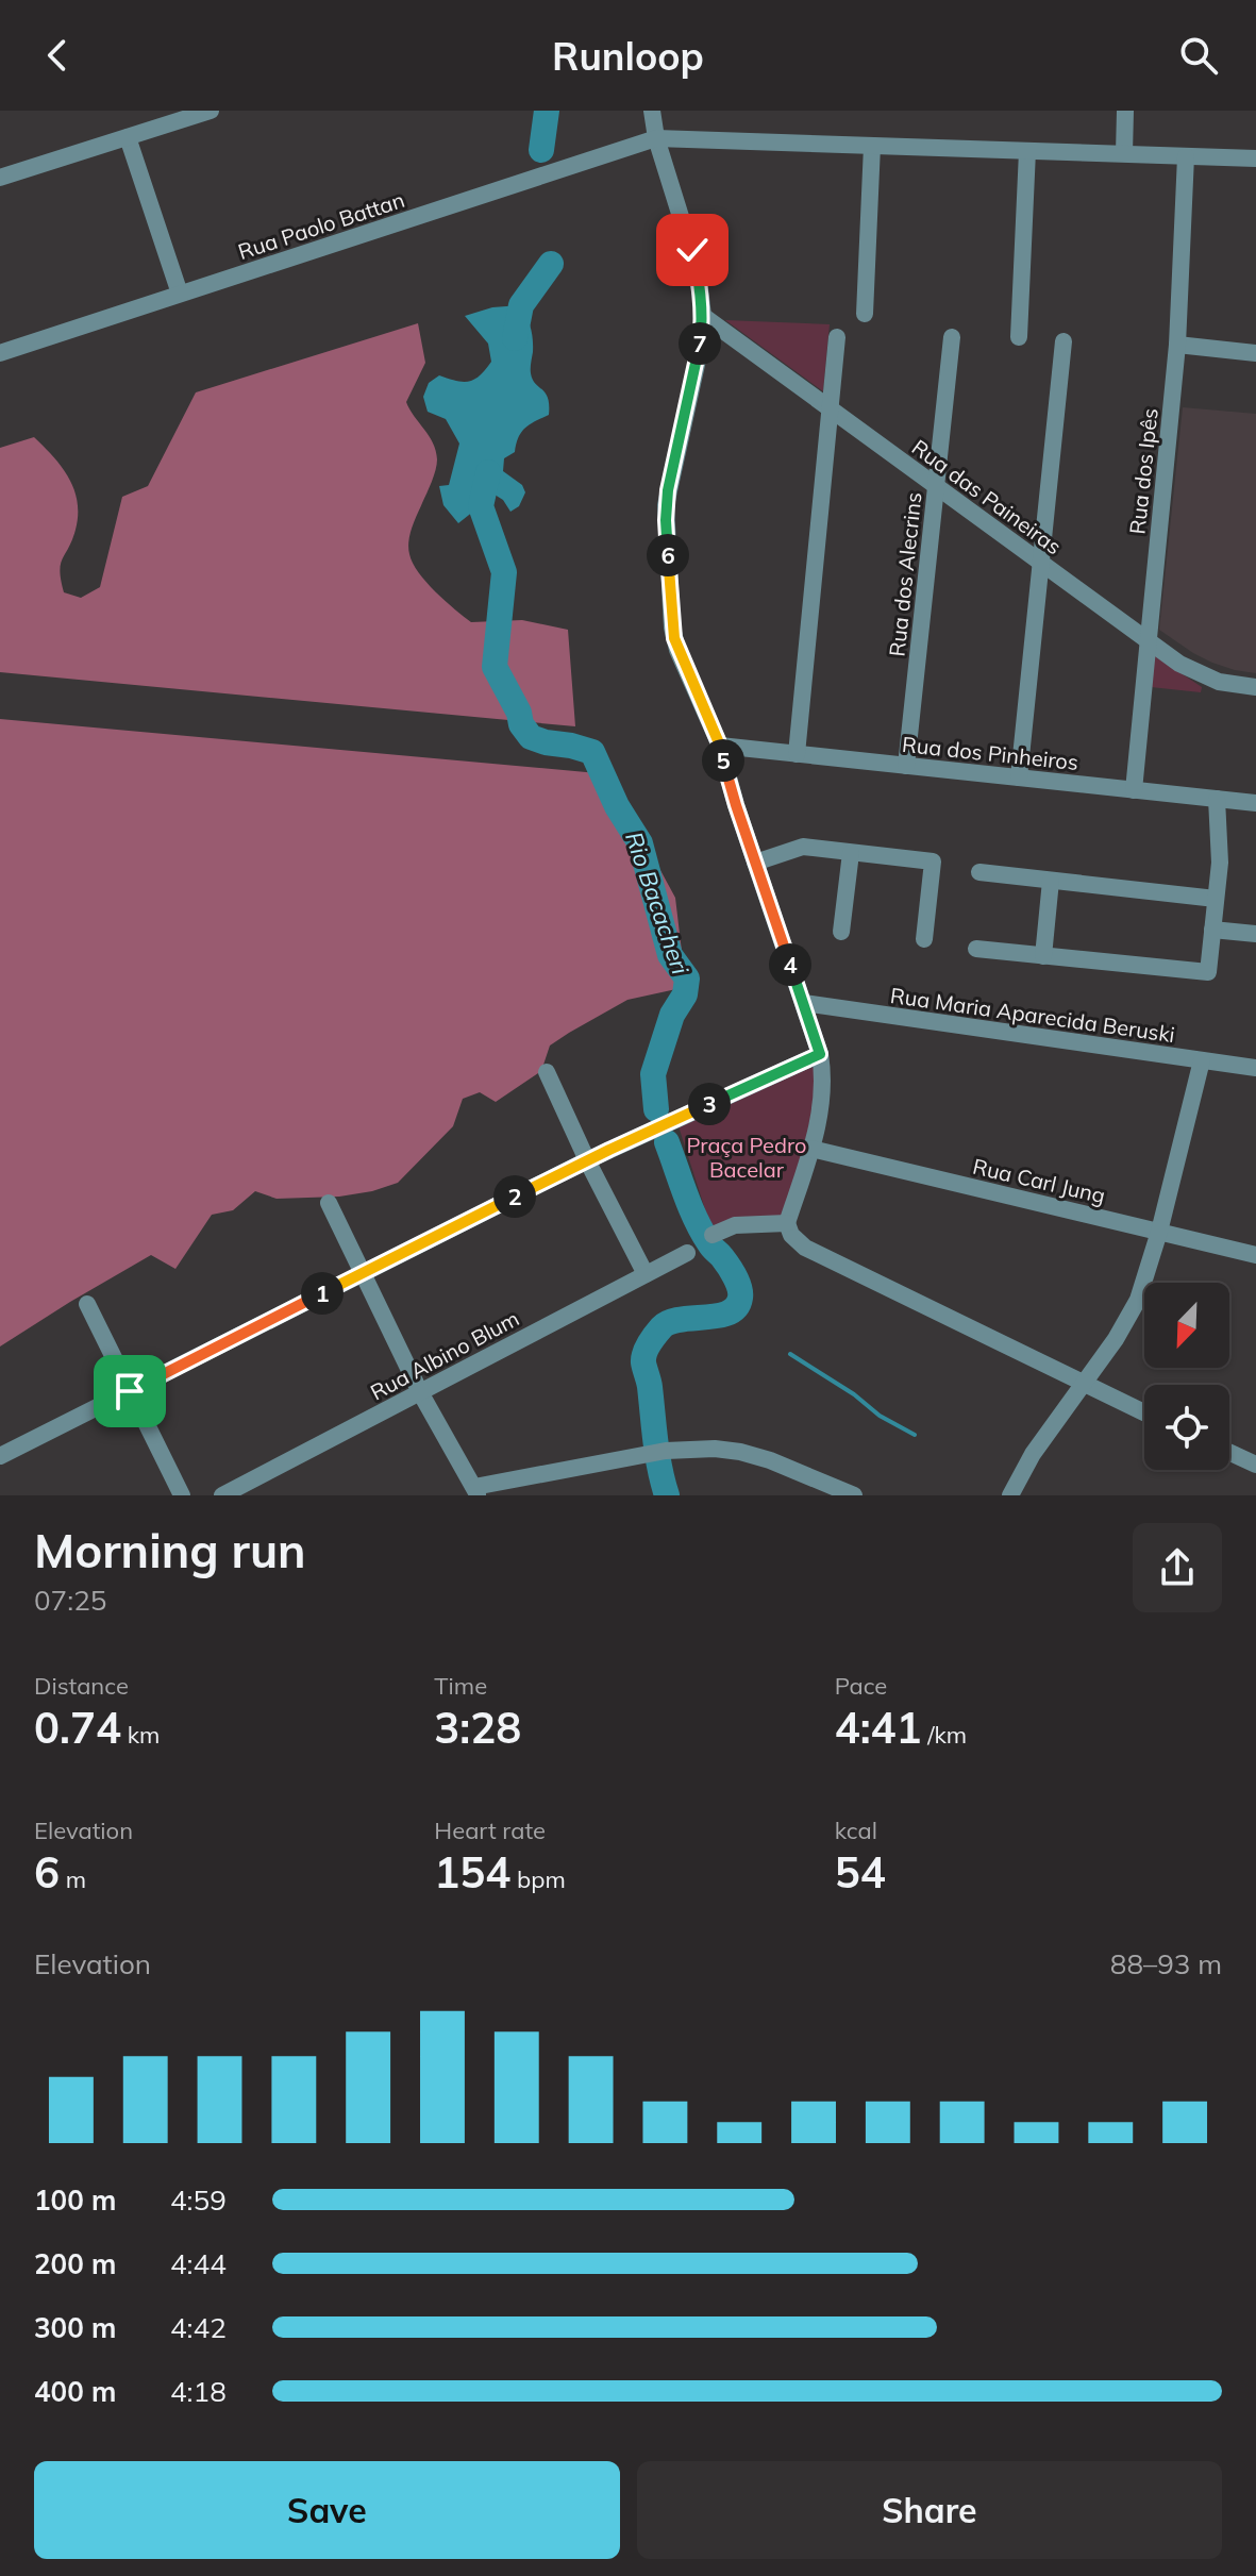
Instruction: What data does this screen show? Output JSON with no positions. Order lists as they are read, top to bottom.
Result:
{
  "streets": {
    "street": [
      "Rua Paolo Battan",
      "Rua dos Ipês",
      "Rua das Paineiras",
      "Rua dos Alecrins",
      "Rua dos Pinheiros",
      "Rua Maria Aparecida Beruski",
      "Rua Carl Jung",
      "Rua Albino Blum"
    ]
  },
  "crossings": [
    ["Rua dos Ipês", "Rua das Paineiras"],
    ["Rua dos Ipês", "Rua dos Pinheiros"],
    ["Rua das Paineiras", "Rua dos Alecrins"],
    ["Rua dos Alecrins", "Rua dos Pinheiros"]
  ],
  "water": ["Rio Bacacheri"],
  "parks": ["Praça Pedro Bacelar"],
  "north": "bottom left",
  "page": {
    "header": "Runloop",
    "pins": [
      "7",
      "6",
      "5",
      "4",
      "3",
      "2",
      "1"
    ],
    "heading": ["Morning run", "07:25"],
    "stats": [
      ["Distance", "0.74 km"],
      ["Time", "3:28"],
      ["Pace", "4:41 /km"],
      ["Elevation", "6 m"],
      ["Heart rate", "154 bpm"],
      ["kcal", "54"]
    ],
    "chart": ["Elevation", "88–93 m"],
    "list": [
      {
        "name": "100 m",
        "note": "4:59"
      },
      {
        "name": "200 m",
        "note": "4:44"
      },
      {
        "name": "300 m",
        "note": "4:42"
      },
      {
        "name": "400 m",
        "note": "4:18"
      }
    ],
    "buttons": ["Save", "Share"]
  }
}
